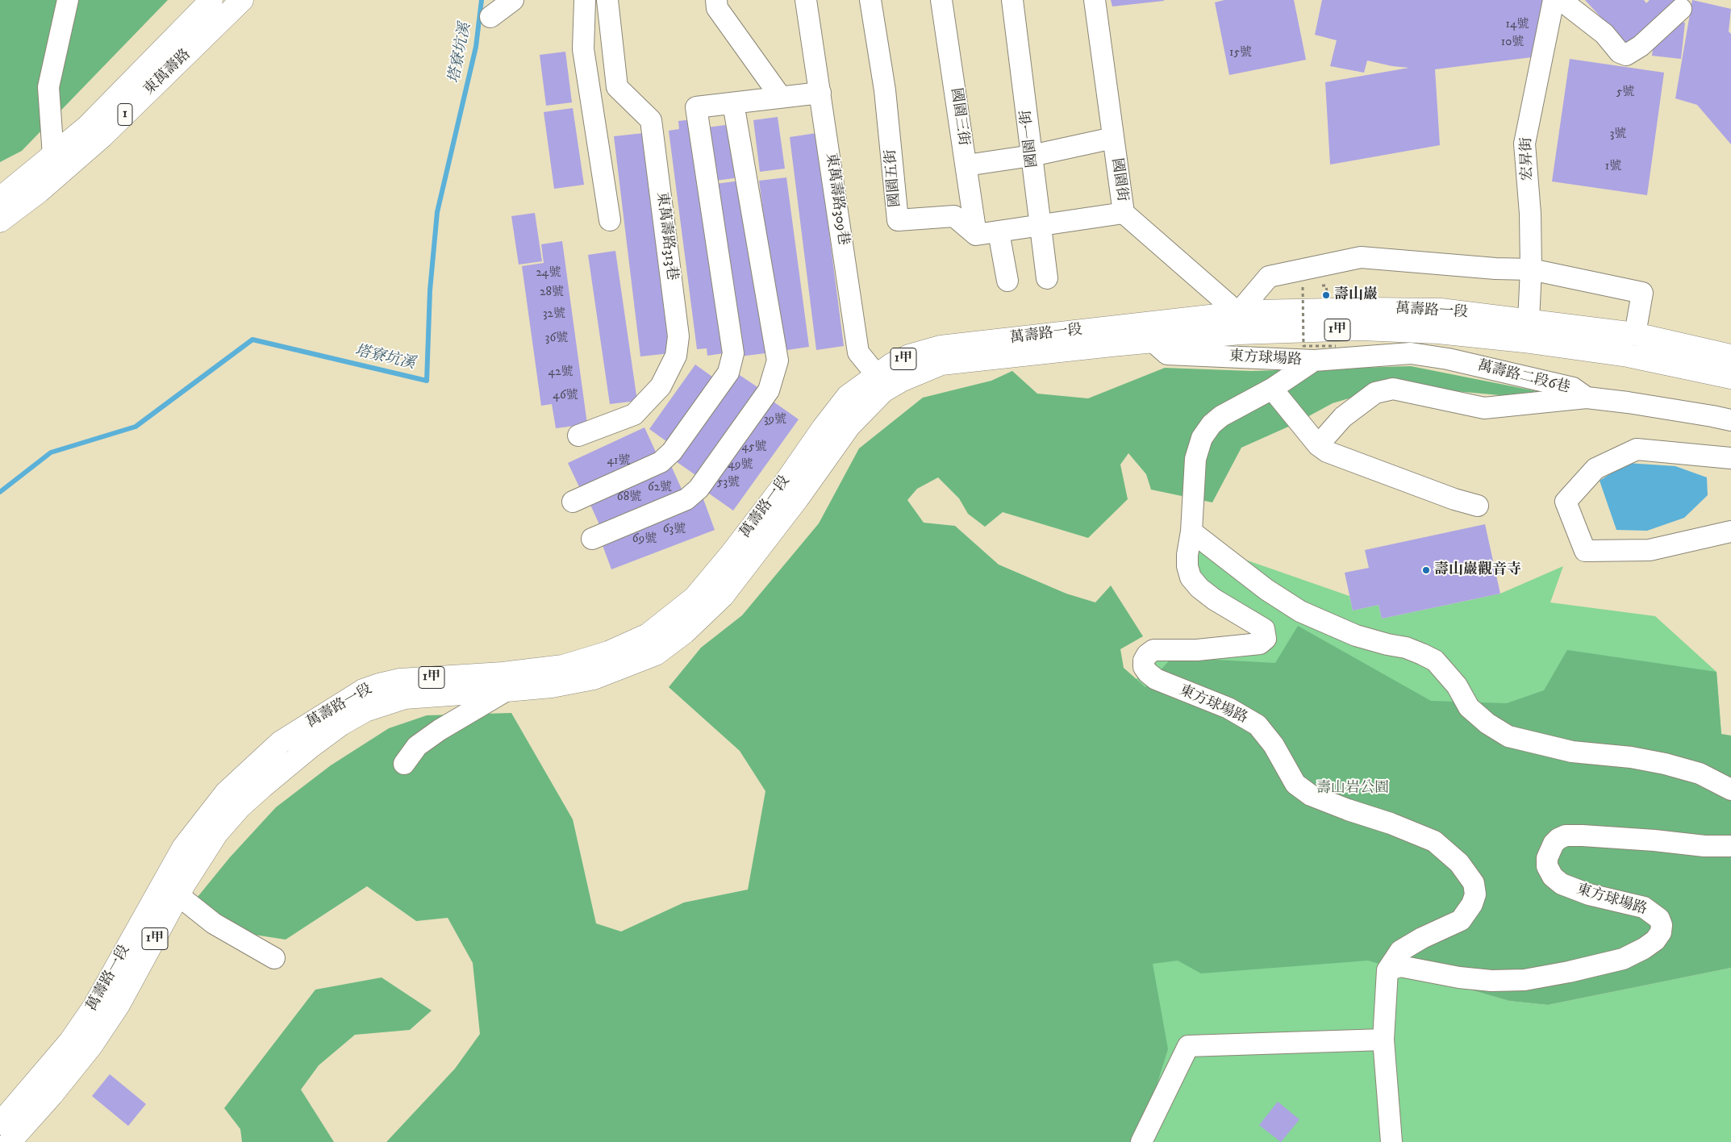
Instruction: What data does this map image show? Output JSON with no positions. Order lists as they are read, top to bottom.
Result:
{
  "streets": {
    "main road": [
      "東萬壽路",
      "1",
      "萬壽路一段",
      "1甲"
    ],
    "street": [
      "國園三街",
      "國園一街",
      "宏昇街",
      "國園五街",
      "國園街",
      "東萬壽路309巷",
      "東萬壽路313巷",
      "東方球場路",
      "萬壽路二段6巷"
    ]
  },
  "crossings": [
    ["國園三街", "國園五街"],
    ["宏昇街", "萬壽路一段"],
    ["國園街", "萬壽路一段"],
    ["東萬壽路309巷", "萬壽路一段"],
    ["萬壽路一段", "東方球場路"],
    ["東方球場路", "萬壽路二段6巷"]
  ],
  "water": ["塔寮坑溪"],
  "parks": ["壽山岩公園"],
  "places": ["壽山巖", "壽山巖觀音寺"],
  "house_numbers": [
    "14號",
    "10號",
    "15號",
    "5號",
    "3號",
    "1號",
    "24號",
    "28號",
    "32號",
    "36號",
    "42號",
    "46號",
    "39號",
    "45號",
    "41號",
    "49號",
    "53號",
    "62號",
    "68號",
    "63號",
    "69號"
  ]
}
